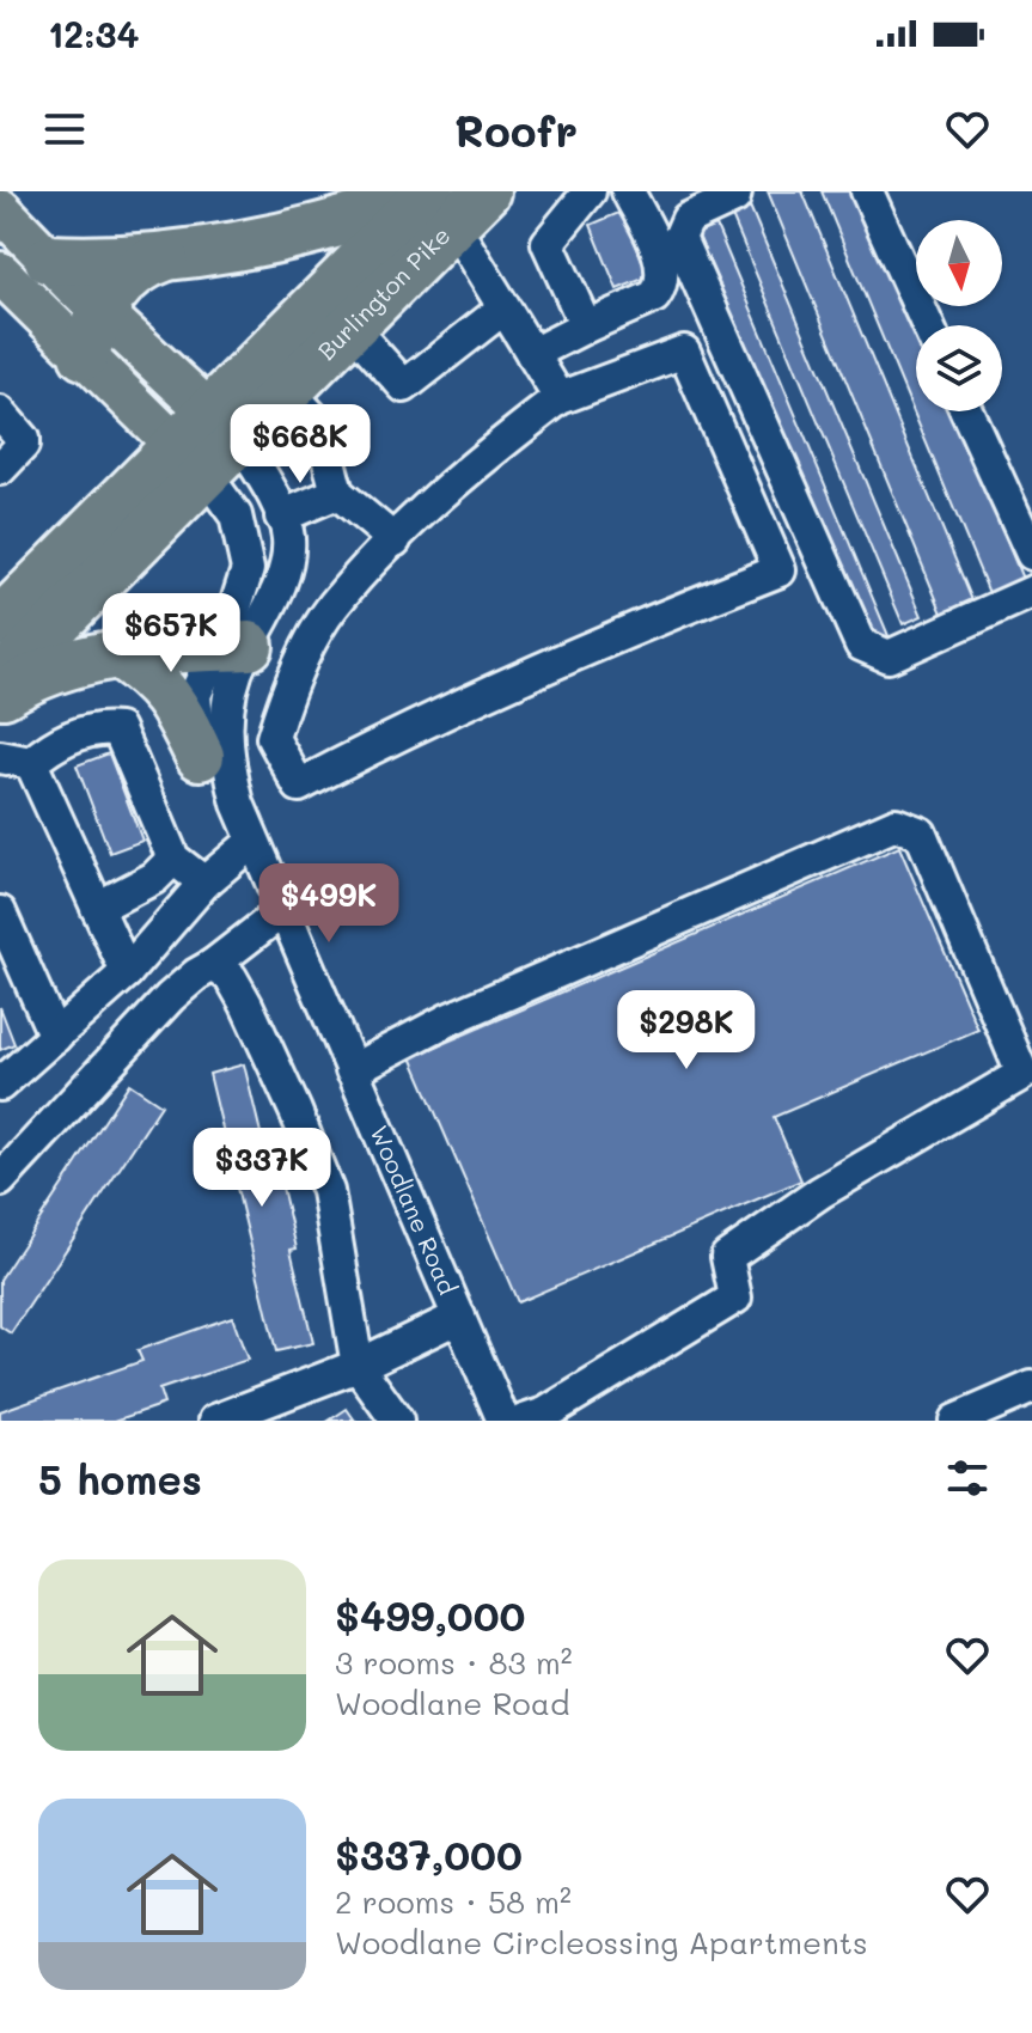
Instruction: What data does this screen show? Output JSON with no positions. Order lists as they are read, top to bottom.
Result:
{
  "streets": {
    "highway": ["Burlington Pike"],
    "street": ["Woodlane Road"]
  },
  "crossings": [
    ["Burlington Pike", "Woodlane Road"]
  ],
  "north": "bottom",
  "page": {
    "status": "12:34",
    "header": "Roofr",
    "price": [
      "$668K",
      "$657K",
      "$499K",
      "$298K",
      "$337K"
    ],
    "heading": "5 homes",
    "list": [
      {
        "name": "$499,000",
        "note": "3 rooms · 83 m² · Woodlane Road"
      },
      {
        "name": "$337,000",
        "note": "2 rooms · 58 m² · Woodlane Circleossing Apartments"
      }
    ]
  }
}
